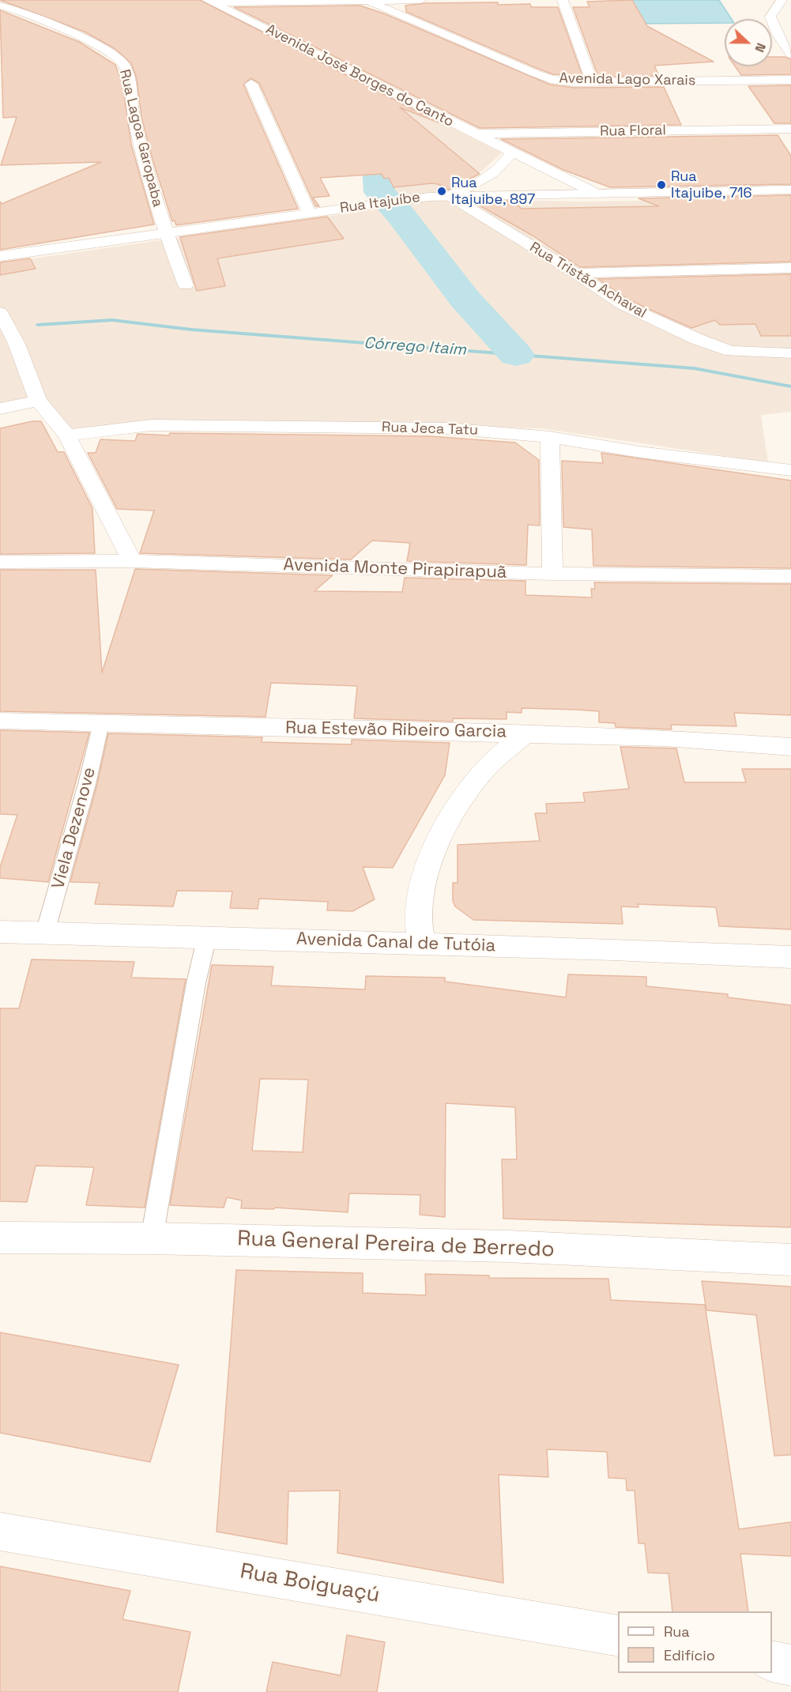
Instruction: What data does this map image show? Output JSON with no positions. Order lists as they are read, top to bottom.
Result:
{
  "streets": {
    "street": [
      "Avenida José Borges do Canto",
      "Avenida Lago Xarais",
      "Rua Floral",
      "Rua Lagoa Garopaba",
      "Rua Itajuíbe",
      "Rua Tristão Achaval",
      "Rua Jeca Tatu",
      "Avenida Monte Pirapirapuã",
      "Rua Estevão Ribeiro Garcia",
      "Avenida Canal de Tutóia",
      "Rua General Pereira de Berredo",
      "Rua Boiguaçú"
    ],
    "lane": ["Viela Dezenove"]
  },
  "crossings": [
    ["Avenida José Borges do Canto", "Rua Floral"],
    ["Avenida José Borges do Canto", "Rua Itajuíbe"],
    ["Rua Lagoa Garopaba", "Rua Itajuíbe"],
    ["Rua Itajuíbe", "Rua Tristão Achaval"],
    ["Rua Estevão Ribeiro Garcia", "Viela Dezenove"],
    ["Viela Dezenove", "Avenida Canal de Tutóia"]
  ],
  "water": ["Córrego Itaim"],
  "places": ["Rua Itajuibe, 716", "Rua Itajuibe, 897"],
  "legend": ["Rua", "Edifício"],
  "north": "right"
}
